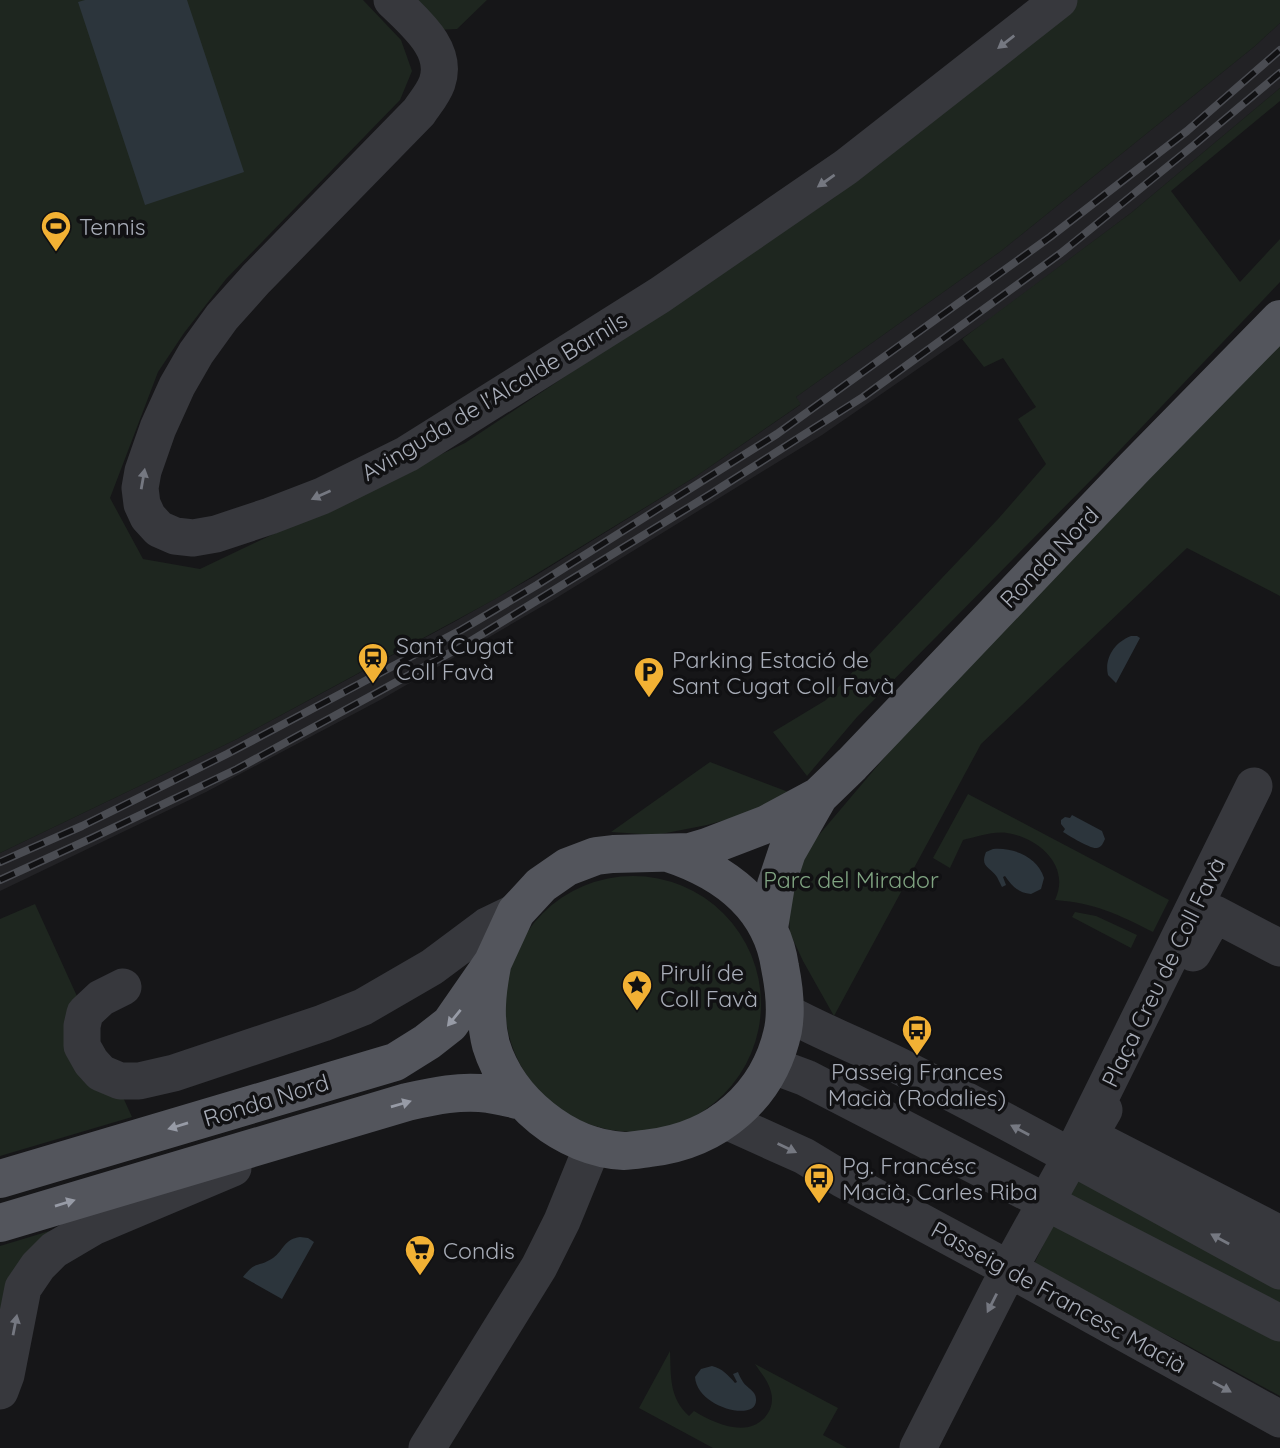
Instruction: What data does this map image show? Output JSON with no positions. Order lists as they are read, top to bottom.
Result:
{
  "streets": {
    "main road": ["Ronda Nord"],
    "street": ["Avinguda de l'Alcalde Barnils", "Plaça Creu de Coll Favà", "Passeig de Francesc Macià"]
  },
  "crossings": [
    ["Ronda Nord", "Passeig de Francesc Macià"],
    ["Plaça Creu de Coll Favà", "Passeig de Francesc Macià"]
  ],
  "parks": ["Parc del Mirador"],
  "places": {
    "sports": ["Tennis"],
    "station": ["Sant Cugat Coll Favà"],
    "parking": ["Parking Estació de Sant Cugat Coll Favà"],
    "place": ["Pirulí de Coll Favà"],
    "bus stop": ["Passeig Frances Macià (Rodalies)", "Pg. Francésc Macià, Carles Riba"],
    "supermarket": ["Condis"]
  }
}
